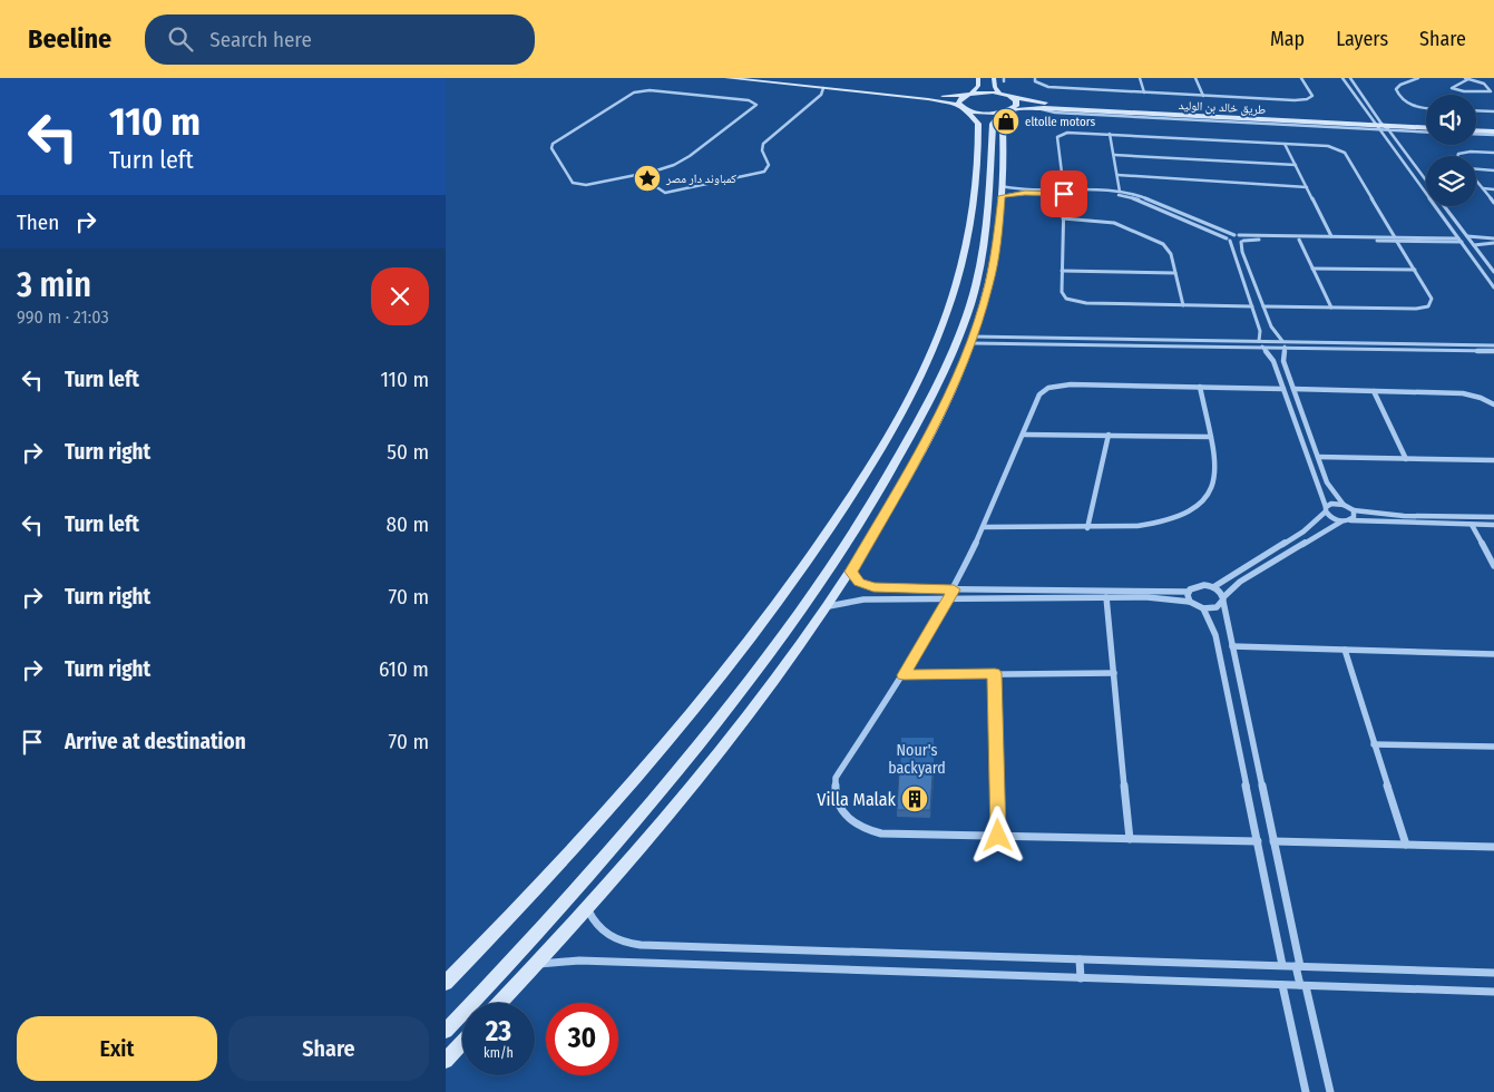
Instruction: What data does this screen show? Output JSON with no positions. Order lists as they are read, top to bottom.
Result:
{
  "streets": {
    "street": ["طريق خالد بن الوليد"]
  },
  "parks": ["Nour's backyard"],
  "places": {
    "shop": ["eltolle motors"],
    "place": ["كمباوند دار مصر"],
    "building": ["Villa Malak"]
  },
  "page": {
    "header": "Beeline",
    "search": "Search here",
    "nav": ["Map", "Layers", "Share"],
    "turn": ["110 m", "Turn left"],
    "then": "Then",
    "heading": ["3 min", "990 m · 21:03"],
    "list": [
      {
        "name": "Turn left",
        "value": "110 m"
      },
      {
        "name": "Turn right",
        "value": "50 m"
      },
      {
        "name": "Turn left",
        "value": "80 m"
      },
      {
        "name": "Turn right",
        "value": "70 m"
      },
      {
        "name": "Turn right",
        "value": "610 m"
      },
      {
        "name": "Arrive at destination",
        "value": "70 m"
      }
    ],
    "speed": "23 km/h",
    "limit": "30",
    "buttons": ["Exit", "Share"]
  }
}
